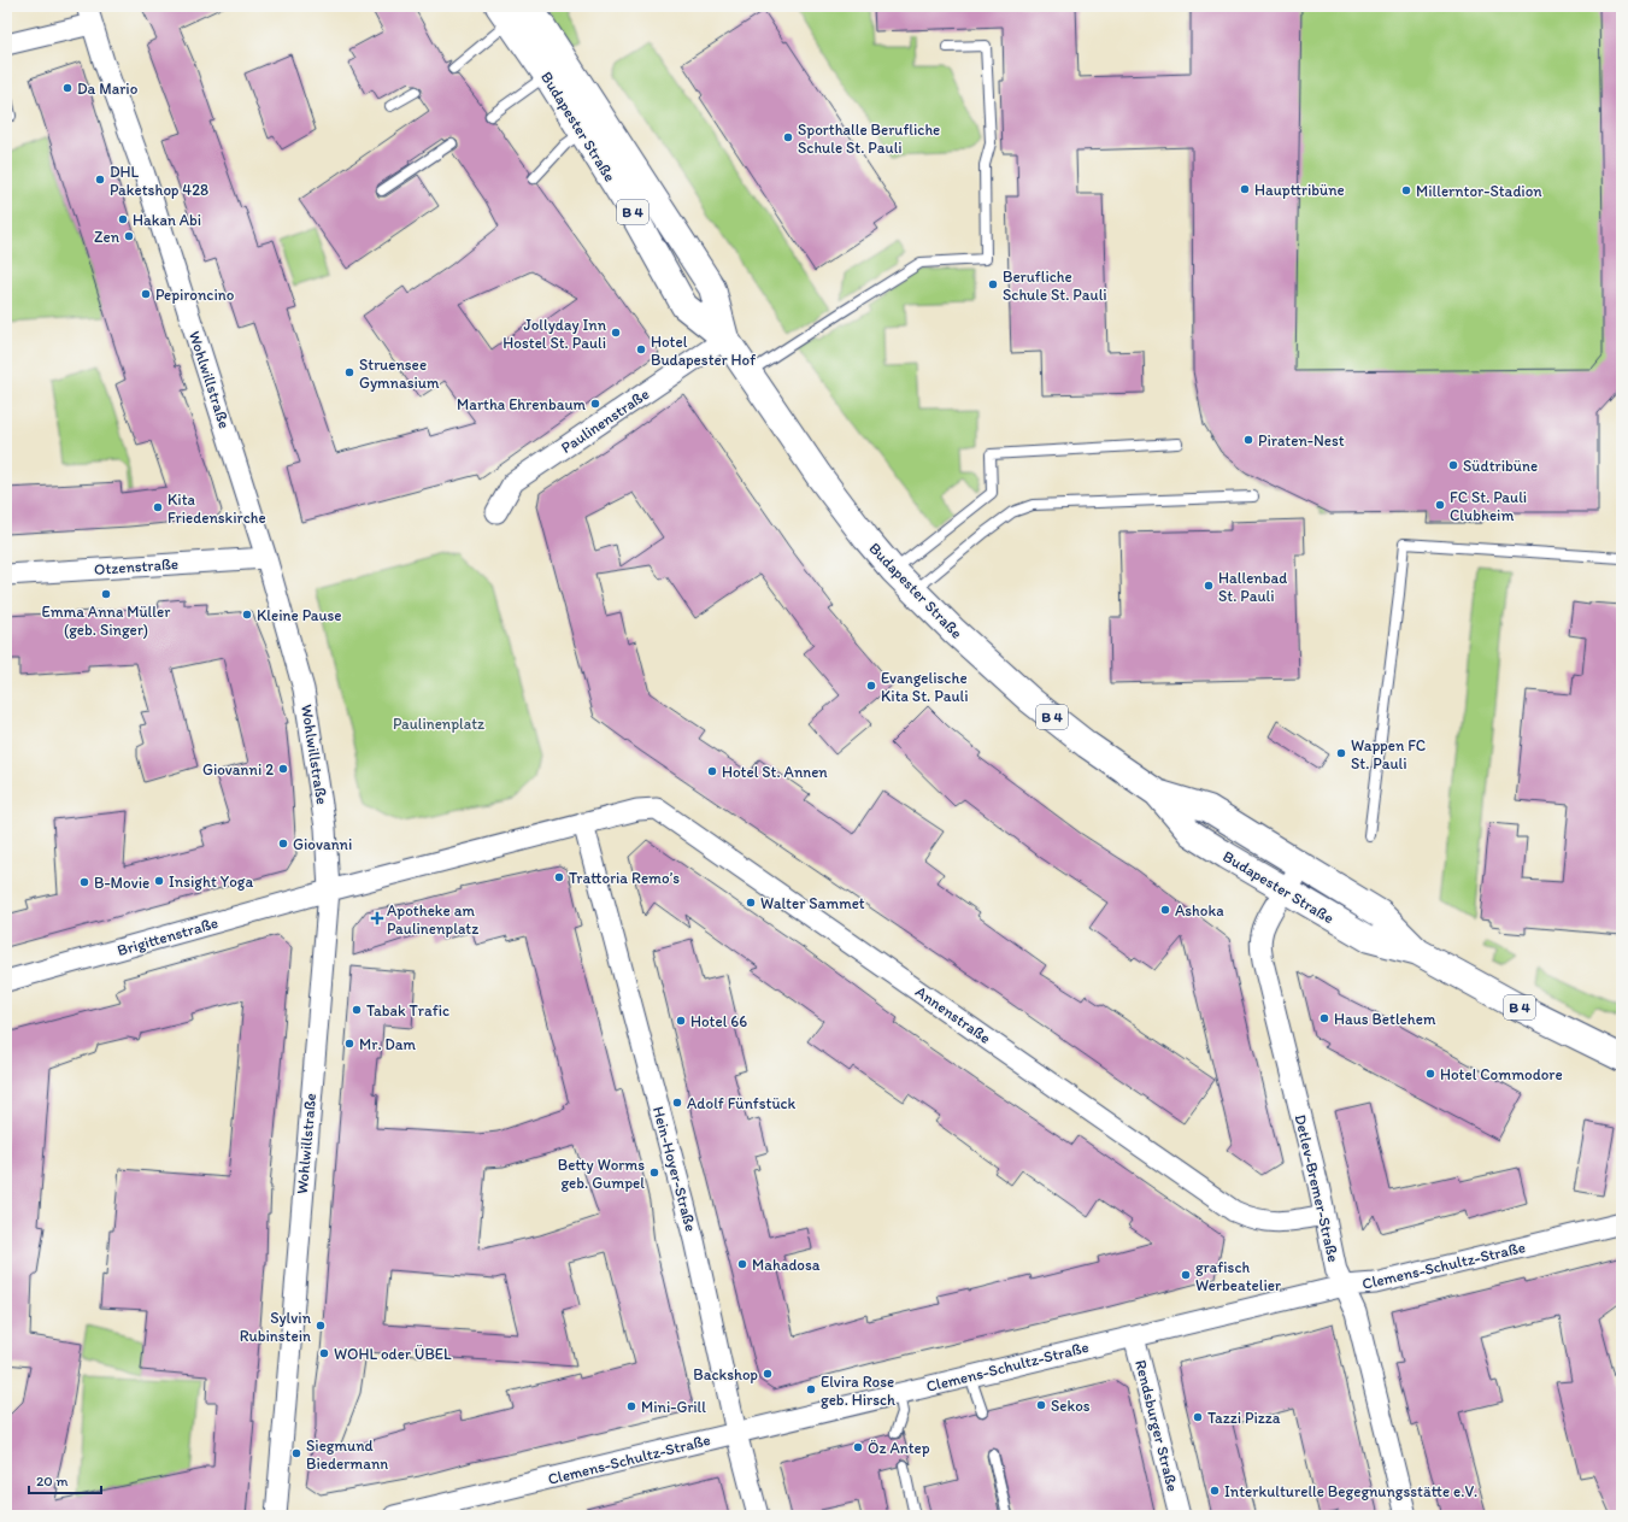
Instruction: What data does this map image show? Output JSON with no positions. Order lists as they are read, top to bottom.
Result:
{
  "streets": {
    "main road": ["Budapester Straße", "B 4"],
    "street": [
      "Wohlwillstraße",
      "Paulinenstraße",
      "Otzenstraße",
      "Brigittenstraße",
      "Annenstraße",
      "Hein-Hoyer-Straße",
      "Detlev-Bremer-Straße",
      "Clemens-Schultz-Straße",
      "Rendsburger Straße"
    ]
  },
  "crossings": [
    ["Budapester Straße", "Paulinenstraße"],
    ["Budapester Straße", "Detlev-Bremer-Straße"],
    ["Wohlwillstraße", "Otzenstraße"],
    ["Wohlwillstraße", "Brigittenstraße"],
    ["Annenstraße", "Hein-Hoyer-Straße"],
    ["Annenstraße", "Detlev-Bremer-Straße"],
    ["Hein-Hoyer-Straße", "Clemens-Schultz-Straße"],
    ["Detlev-Bremer-Straße", "Clemens-Schultz-Straße"],
    ["Clemens-Schultz-Straße", "Rendsburger Straße"]
  ],
  "parks": ["Paulinenplatz"],
  "places": {
    "other": [
      "Da Mario",
      "Sporthalle Berufliche Schule St. Pauli",
      "DHL Paketshop 428",
      "Haupttribüne",
      "Millerntor-Stadion",
      "Hakan Abi",
      "Zen",
      "Berufliche Schule St. Pauli",
      "Pepironcino",
      "Jollyday Inn Hostel St. Pauli",
      "Hotel Budapester Hof",
      "Struensee Gymnasium",
      "Martha Ehrenbaum",
      "Piraten-Nest",
      "Südtribüne",
      "FC St. Pauli Clubheim",
      "Kita Friedenskirche",
      "Hallenbad St. Pauli",
      "Emma Anna Müller (geb. Singer)",
      "Kleine Pause",
      "Evangelische Kita St. Pauli",
      "Wappen FC St. Pauli",
      "Giovanni 2",
      "Hotel St. Annen",
      "Giovanni",
      "Trattoria Remo’s",
      "Insight Yoga",
      "B-Movie",
      "Walter Sammet",
      "Ashoka",
      "Tabak Trafic",
      "Haus Betlehem",
      "Hotel 66",
      "Mr. Dam",
      "Hotel Commodore",
      "Adolf Fünfstück",
      "Betty Worms geb. Gumpel",
      "Mahadosa",
      "grafisch Werbeatelier",
      "Sylvin Rubinstein",
      "WOHL oder ÜBEL",
      "Backshop",
      "Elvira Rose geb. Hirsch",
      "Sekos",
      "Mini-Grill",
      "Tazzi Pizza",
      "Öz Antep",
      "Siegmund Biedermann",
      "Interkulturelle Begegnungsstätte e.V."
    ],
    "health": ["Apotheke am Paulinenplatz"]
  },
  "scale_bar": "20 m"
}
